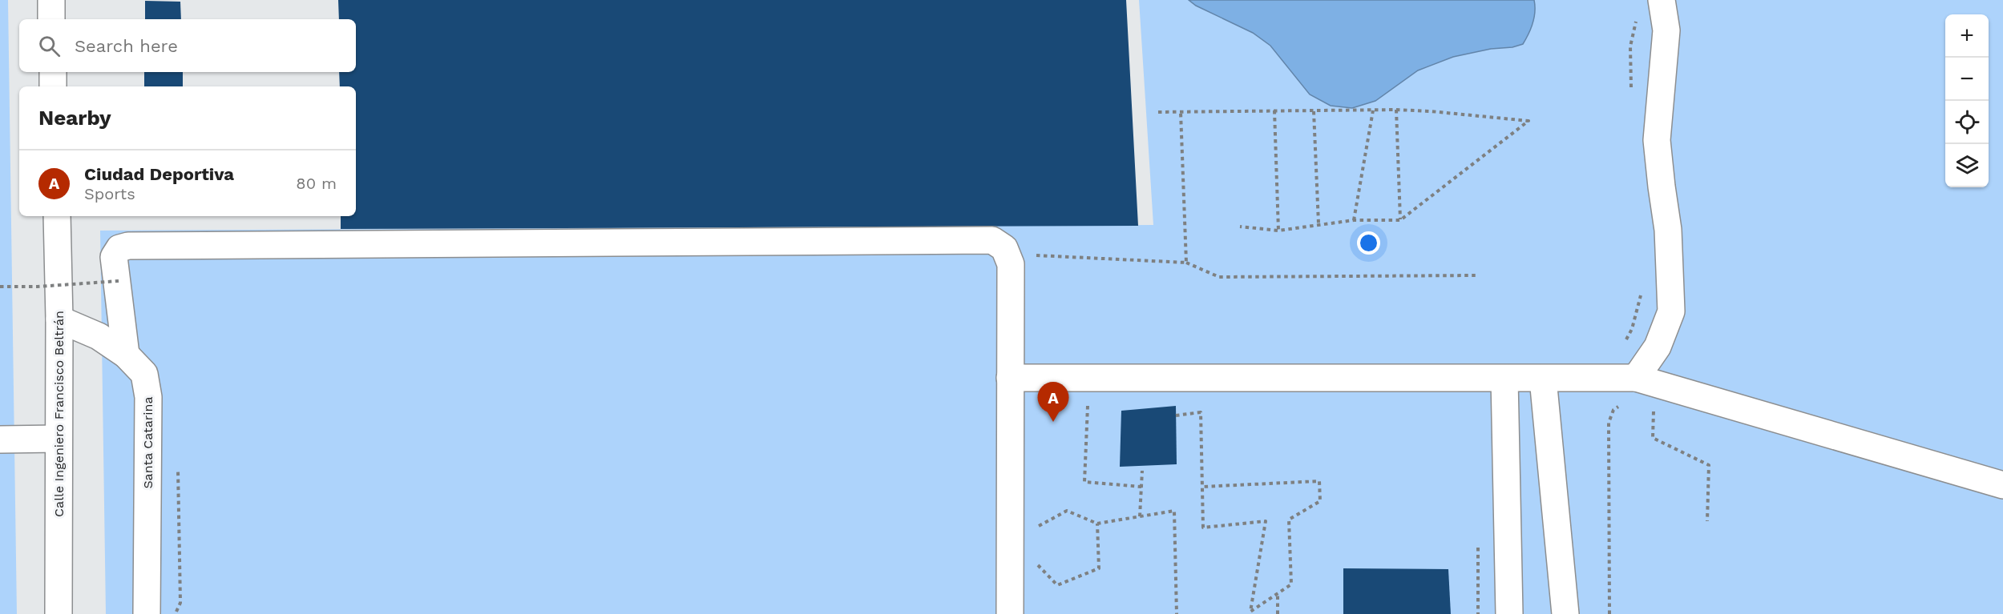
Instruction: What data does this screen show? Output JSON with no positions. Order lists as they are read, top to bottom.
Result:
{
  "streets": {
    "street": ["Calle Ingeniero Francisco Beltrán", "Santa Catarina"]
  },
  "crossings": [
    ["Calle Ingeniero Francisco Beltrán", "Santa Catarina"]
  ],
  "page": {
    "map_buttons": ["+", "−"],
    "search": "Search here",
    "heading": "Nearby",
    "list": [
      {
        "mark": "A",
        "name": "Ciudad Deportiva",
        "note": "Sports",
        "value": "80 m"
      }
    ],
    "pins": "A"
  }
}
